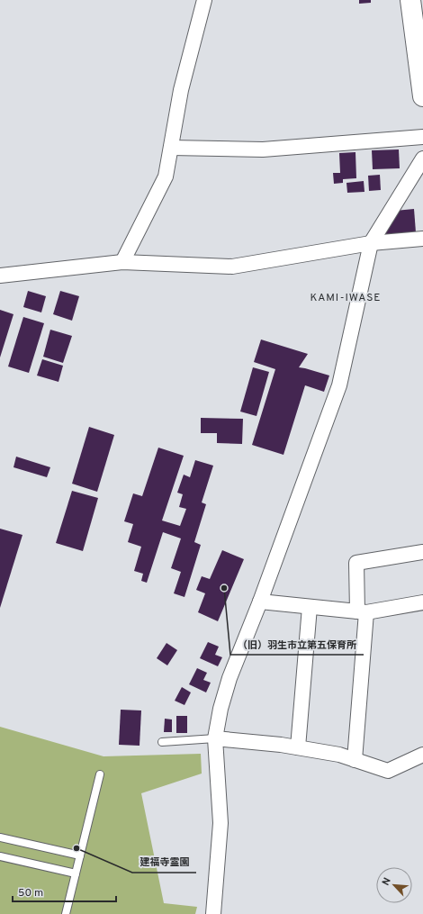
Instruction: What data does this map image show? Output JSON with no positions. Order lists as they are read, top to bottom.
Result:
{
  "districts": ["KAMI-IWASE"],
  "places": ["（旧）羽生市立第五保育所", "建福寺霊園"],
  "scale_bar": "50 m",
  "north": "top left"
}
